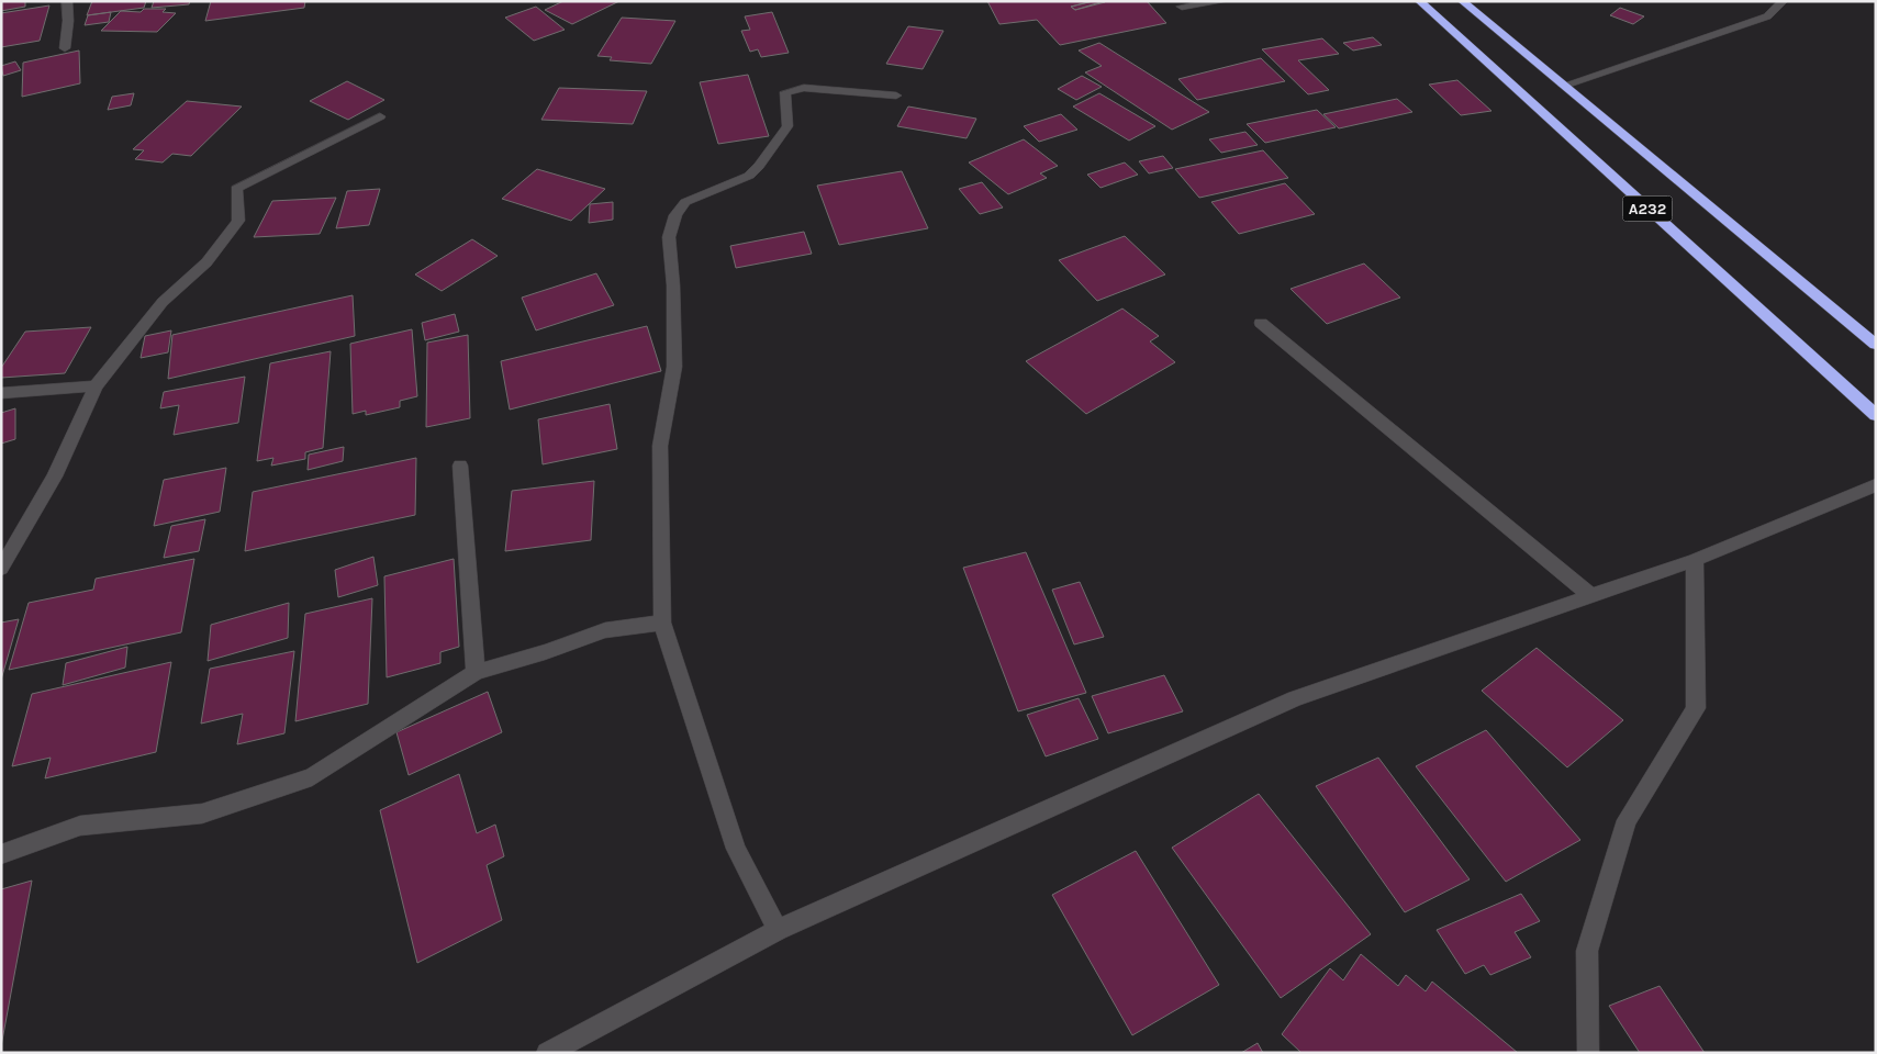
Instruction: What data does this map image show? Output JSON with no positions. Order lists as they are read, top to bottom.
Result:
{
  "streets": {
    "highway": ["A232"]
  }
}
